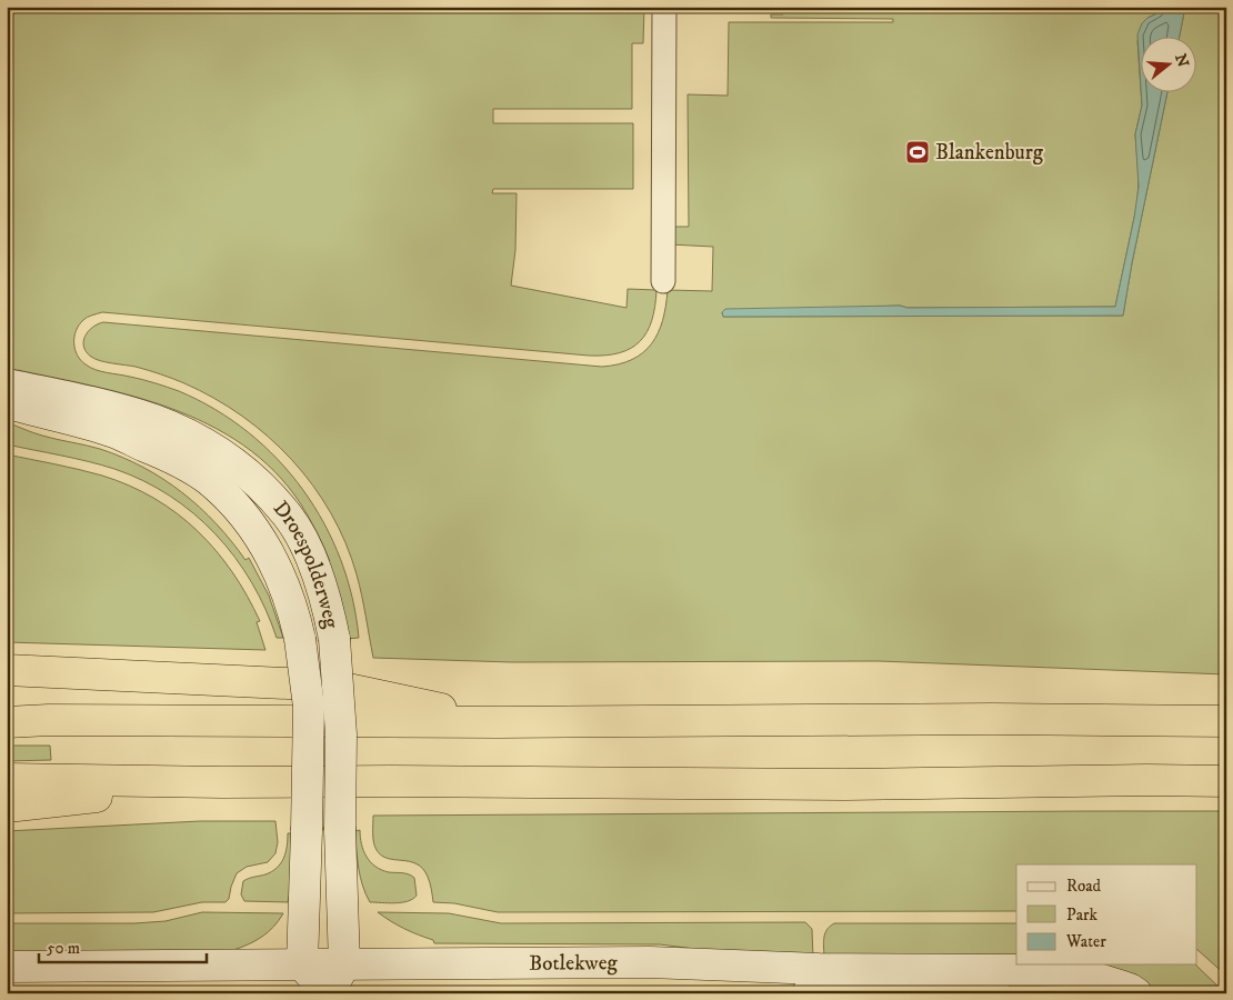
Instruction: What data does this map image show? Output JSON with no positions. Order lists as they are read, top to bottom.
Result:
{
  "streets": {
    "main road": ["Droespolderweg", "Botlekweg"]
  },
  "crossings": [
    ["Droespolderweg", "Botlekweg"]
  ],
  "places": {
    "sports": ["Blankenburg"]
  },
  "legend": ["Road", "Park", "Water"],
  "scale_bar": "50 m",
  "north": "right"
}
